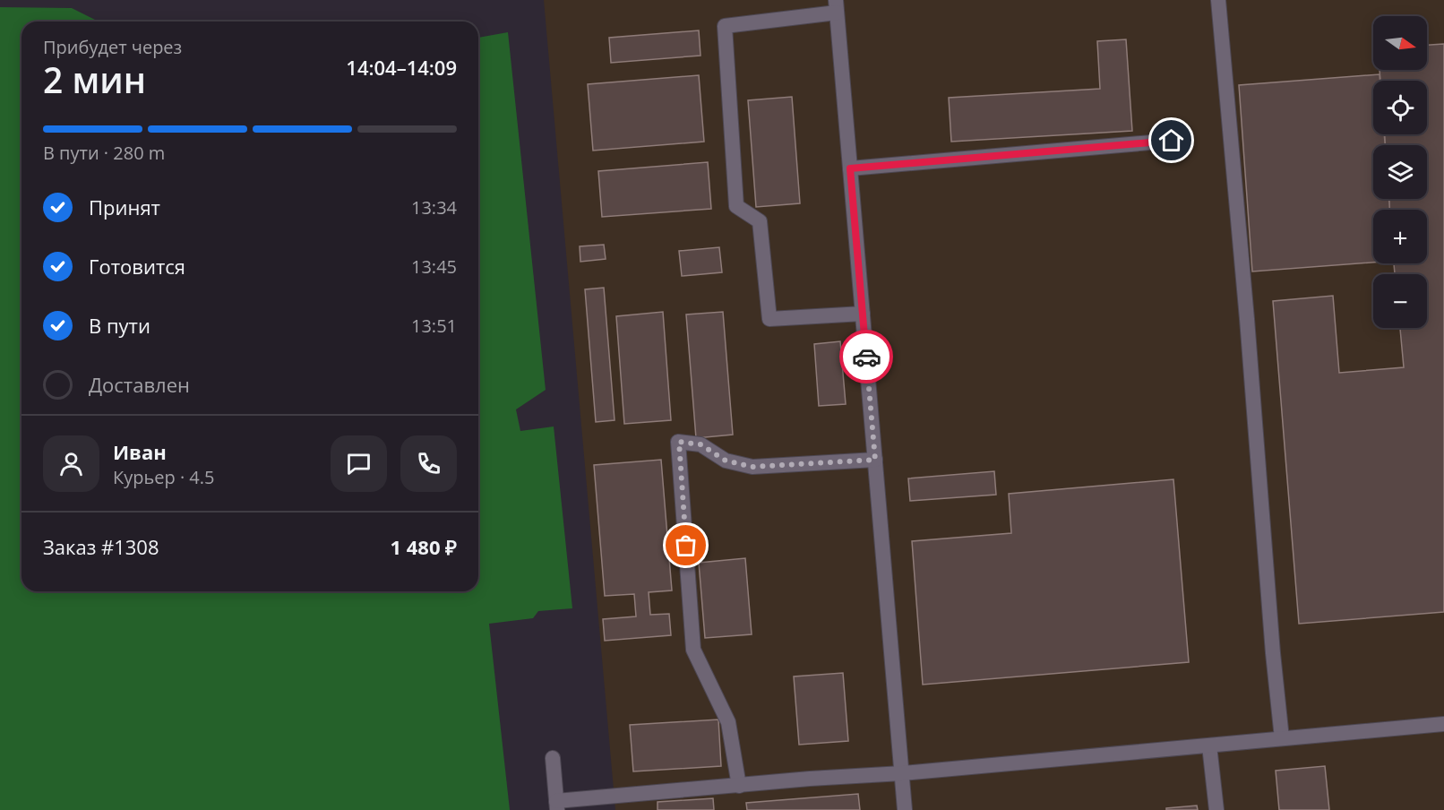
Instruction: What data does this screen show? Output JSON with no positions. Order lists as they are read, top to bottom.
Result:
{
  "north": "right",
  "page": {
    "map_buttons": ["+", "−"],
    "heading": ["2 мин", "Прибудет через", "14:04–14:09"],
    "panel": [
      "Иван",
      "Курьер · 4.5",
      "Заказ #1308",
      "1 480 ₽"
    ],
    "bar": "В пути · 280 m",
    "list": [
      ["Принят", "13:34"],
      ["Готовится", "13:45"],
      ["В пути", "13:51"],
      "Доставлен"
    ]
  }
}
